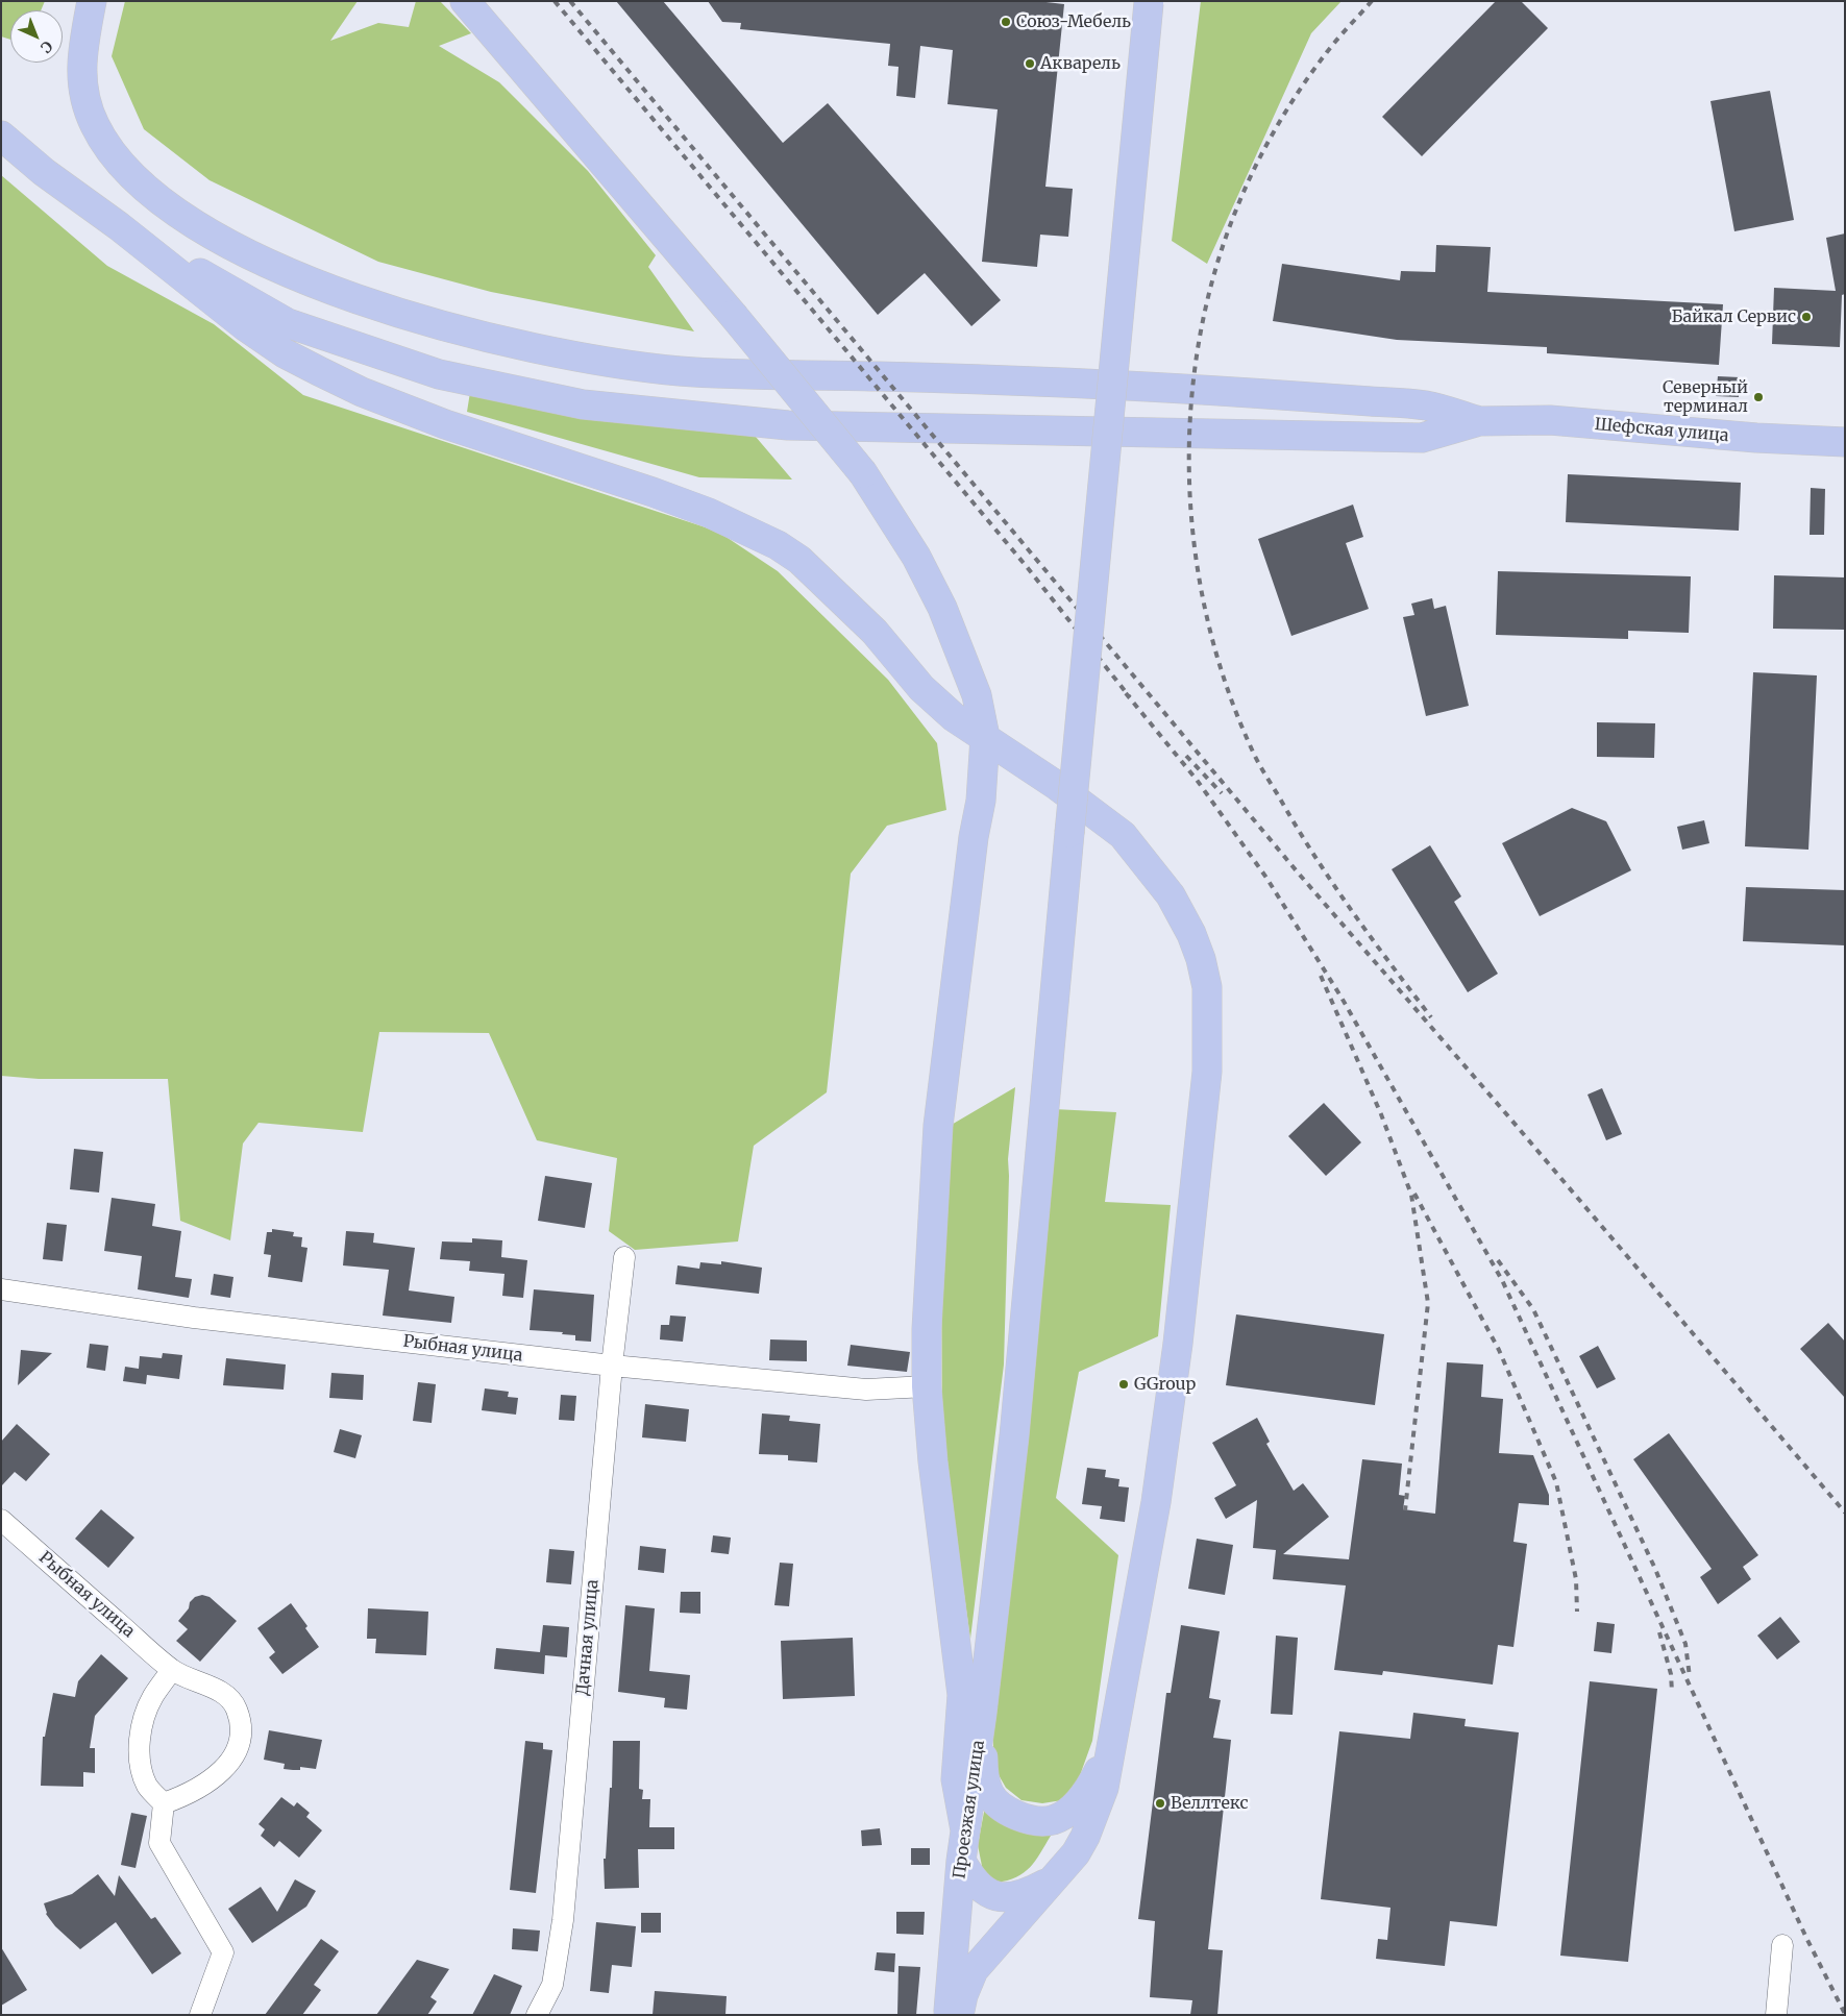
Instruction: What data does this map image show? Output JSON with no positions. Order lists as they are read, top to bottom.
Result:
{
  "streets": {
    "main road": ["Шефская улица", "Проезжая улица"],
    "street": ["Рыбная улица", "Дачная улица"]
  },
  "crossings": [
    ["Рыбная улица", "Дачная улица"]
  ],
  "places": [
    "Союз-Мебель",
    "Акварель",
    "Байкал Сервис",
    "Северный терминал",
    "GGroup",
    "Веллтекс"
  ],
  "north": "bottom right"
}
